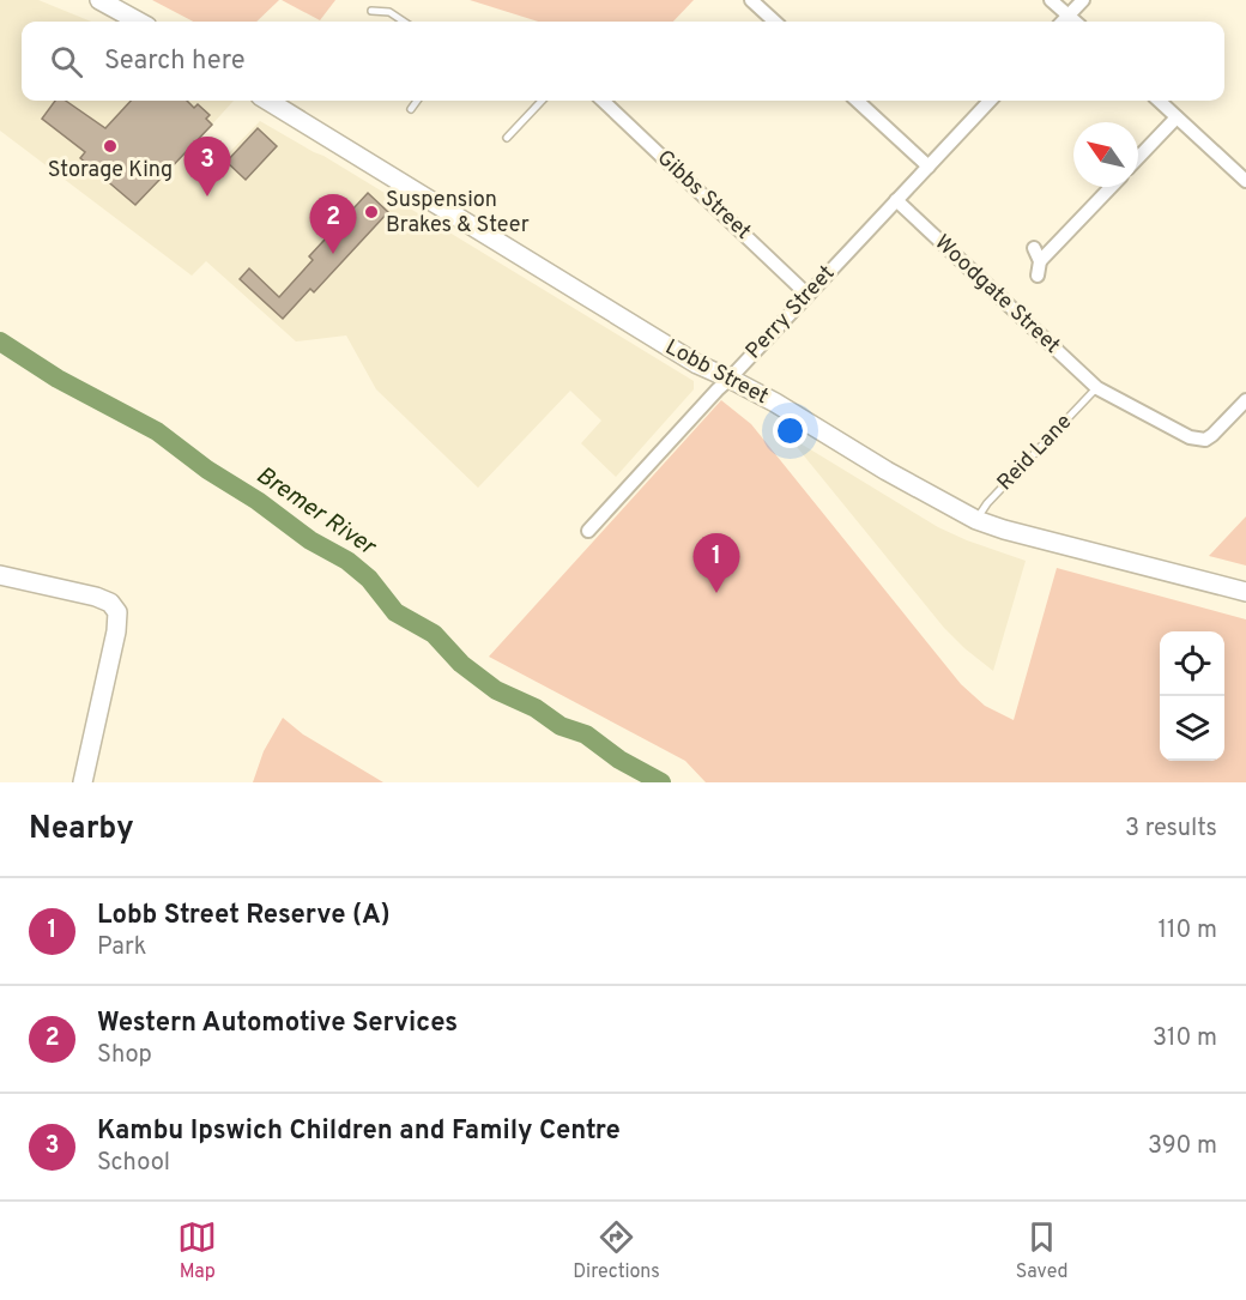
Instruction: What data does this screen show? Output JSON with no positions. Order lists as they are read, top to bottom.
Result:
{
  "streets": {
    "main road": ["Lobb Street"],
    "street": ["Gibbs Street", "Woodgate Street", "Perry Street"],
    "lane": ["Reid Lane"]
  },
  "crossings": [
    ["Gibbs Street", "Perry Street"],
    ["Woodgate Street", "Perry Street"],
    ["Woodgate Street", "Reid Lane"],
    ["Perry Street", "Lobb Street"],
    ["Lobb Street", "Reid Lane"]
  ],
  "water": ["Bremer River"],
  "places": ["Storage King", "Suspension Brakes & Steer"],
  "north": "top left",
  "page": {
    "search": "Search here",
    "pins": ["3", "2", "1"],
    "heading": ["Nearby", "3 results"],
    "list": [
      {
        "mark": "1",
        "name": "Lobb Street Reserve (A)",
        "note": "Park",
        "value": "110 m"
      },
      {
        "mark": "2",
        "name": "Western Automotive Services",
        "note": "Shop",
        "value": "310 m"
      },
      {
        "mark": "3",
        "name": "Kambu Ipswich Children and Family Centre",
        "note": "School",
        "value": "390 m"
      }
    ],
    "nav": ["Map", "Directions", "Saved"]
  }
}
